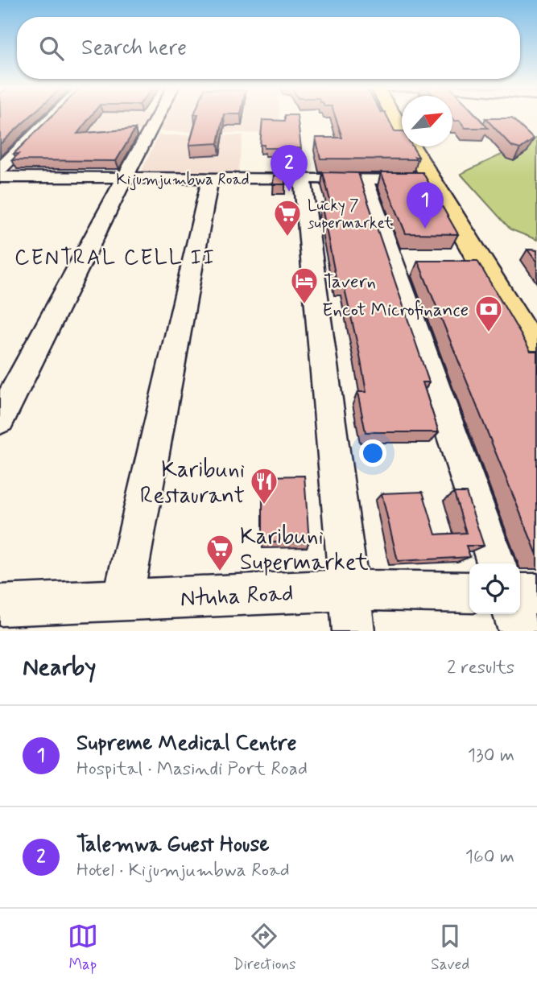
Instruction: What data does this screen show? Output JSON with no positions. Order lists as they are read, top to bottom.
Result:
{
  "streets": {
    "street": ["Kijumjumbwa Road", "Ntuha Road"]
  },
  "districts": ["CENTRAL CELL II"],
  "places": {
    "supermarket": ["Lucky 7 supermarket", "Karibuni Supermarket"],
    "hotel": ["Tavern"],
    "bank": ["Encot Microfinance"],
    "restaurant": ["Karibuni Restaurant"]
  },
  "north": "top right",
  "page": {
    "search": "Search here",
    "pins": ["2", "1"],
    "heading": ["Nearby", "2 results"],
    "list": [
      {
        "mark": "1",
        "name": "Supreme Medical Centre",
        "note": "Hospital · Masindi Port Road",
        "value": "130 m"
      },
      {
        "mark": "2",
        "name": "Talemwa Guest House",
        "note": "Hotel · Kijumjumbwa Road",
        "value": "160 m"
      }
    ],
    "nav": ["Map", "Directions", "Saved"]
  }
}
